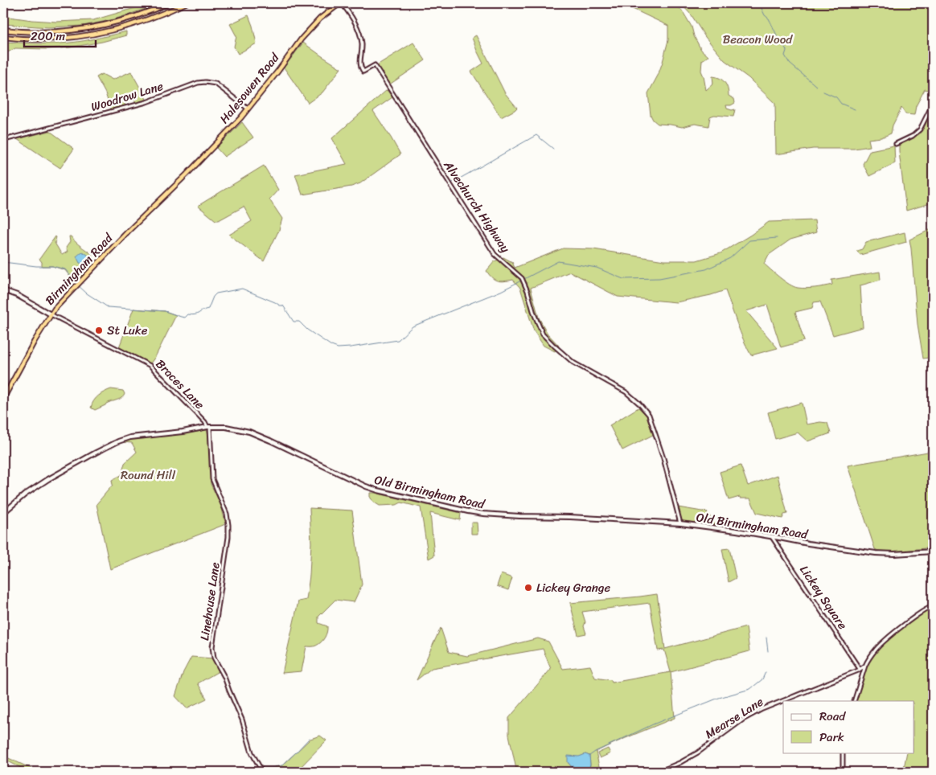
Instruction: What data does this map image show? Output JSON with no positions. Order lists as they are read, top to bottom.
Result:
{
  "streets": {
    "highway": ["Halesowen Road", "Birmingham Road"],
    "main road": ["Old Birmingham Road"],
    "street": [
      "Woodrow Lane",
      "Alvechurch Highway",
      "Braces Lane",
      "Lickey Square",
      "Linehouse Lane",
      "Mearse Lane"
    ]
  },
  "crossings": [
    ["Halesowen Road", "Woodrow Lane"],
    ["Halesowen Road", "Alvechurch Highway"],
    ["Halesowen Road", "Birmingham Road"],
    ["Alvechurch Highway", "Old Birmingham Road"],
    ["Birmingham Road", "Braces Lane"],
    ["Braces Lane", "Old Birmingham Road"],
    ["Braces Lane", "Linehouse Lane"],
    ["Old Birmingham Road", "Lickey Square"],
    ["Old Birmingham Road", "Linehouse Lane"],
    ["Lickey Square", "Mearse Lane"]
  ],
  "parks": ["Beacon Wood", "Round Hill"],
  "places": ["St Luke", "Lickey Grange"],
  "legend": ["Road", "Park"],
  "scale_bar": "200 m"
}
